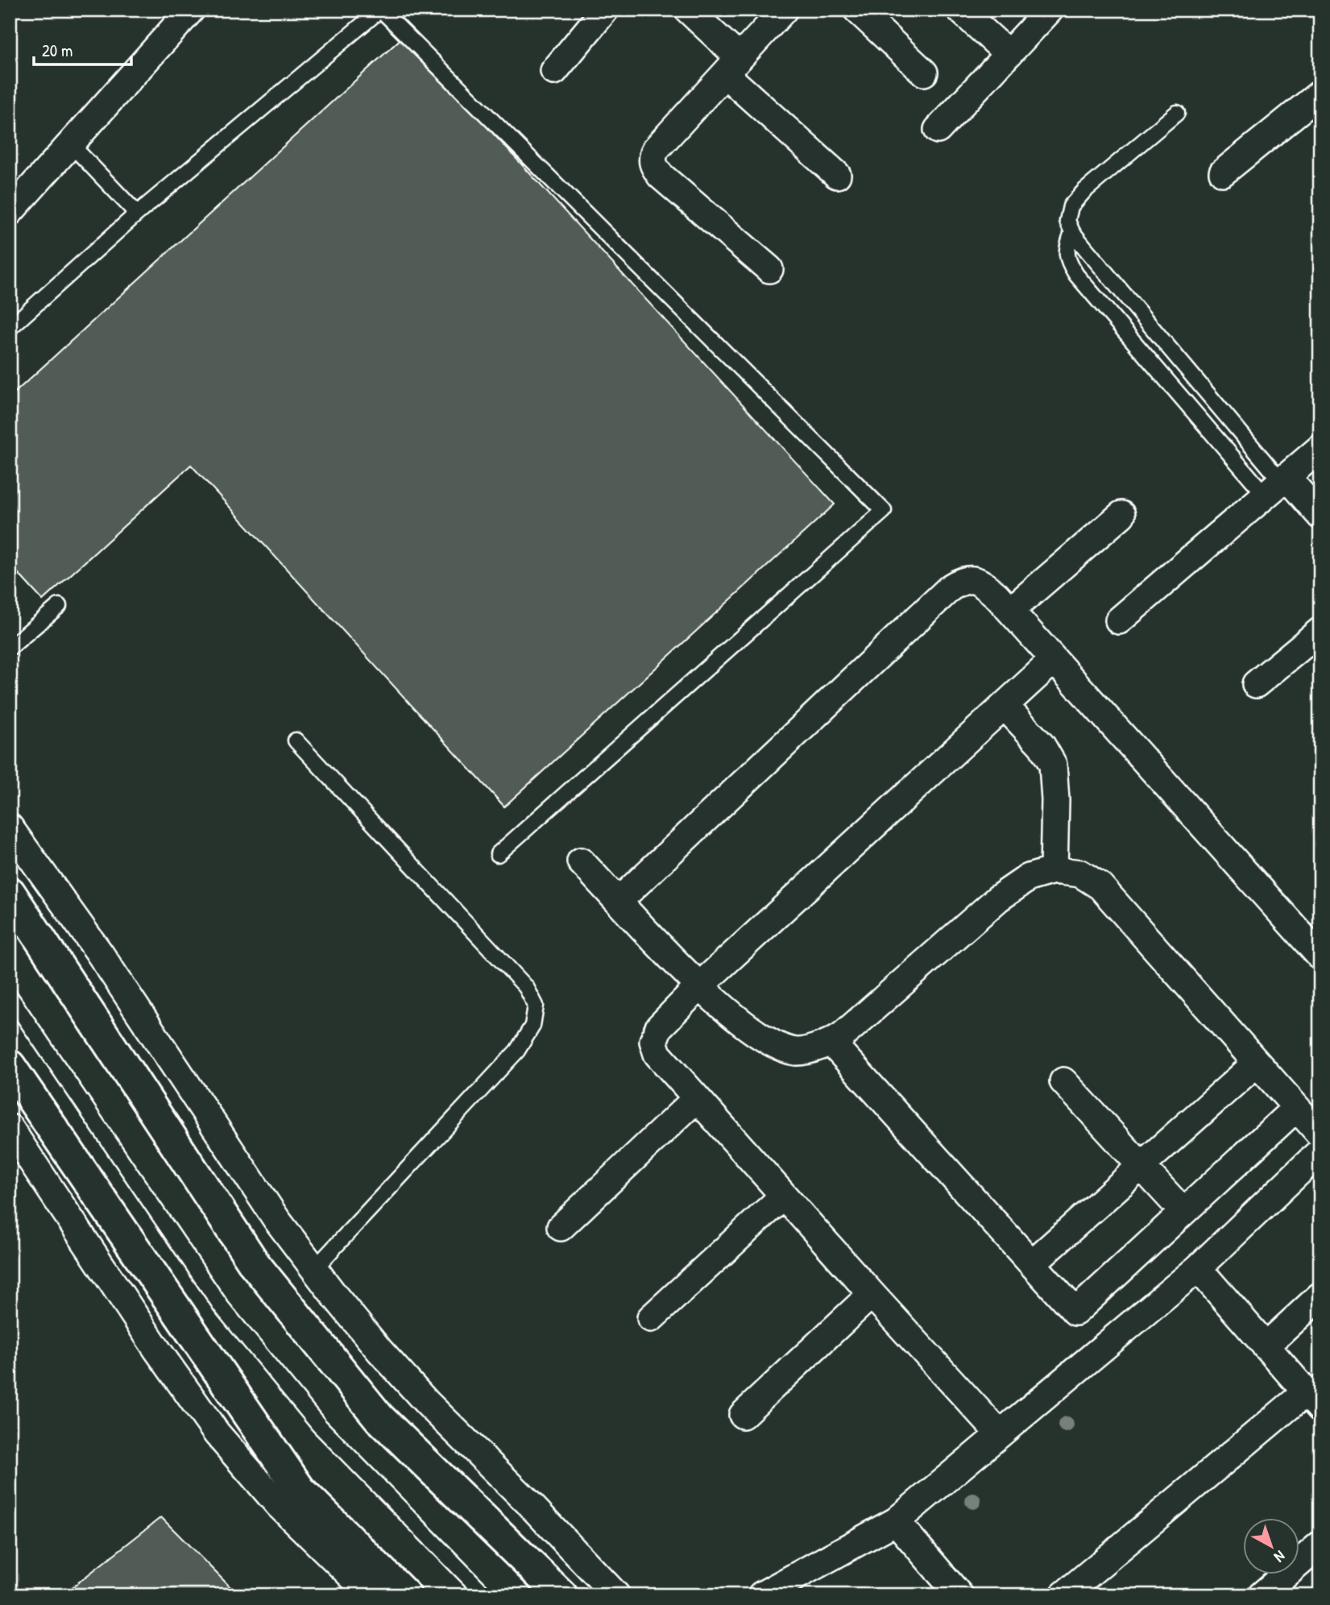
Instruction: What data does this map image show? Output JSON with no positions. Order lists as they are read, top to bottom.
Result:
{
  "scale_bar": "20 m",
  "north": "bottom right"
}
